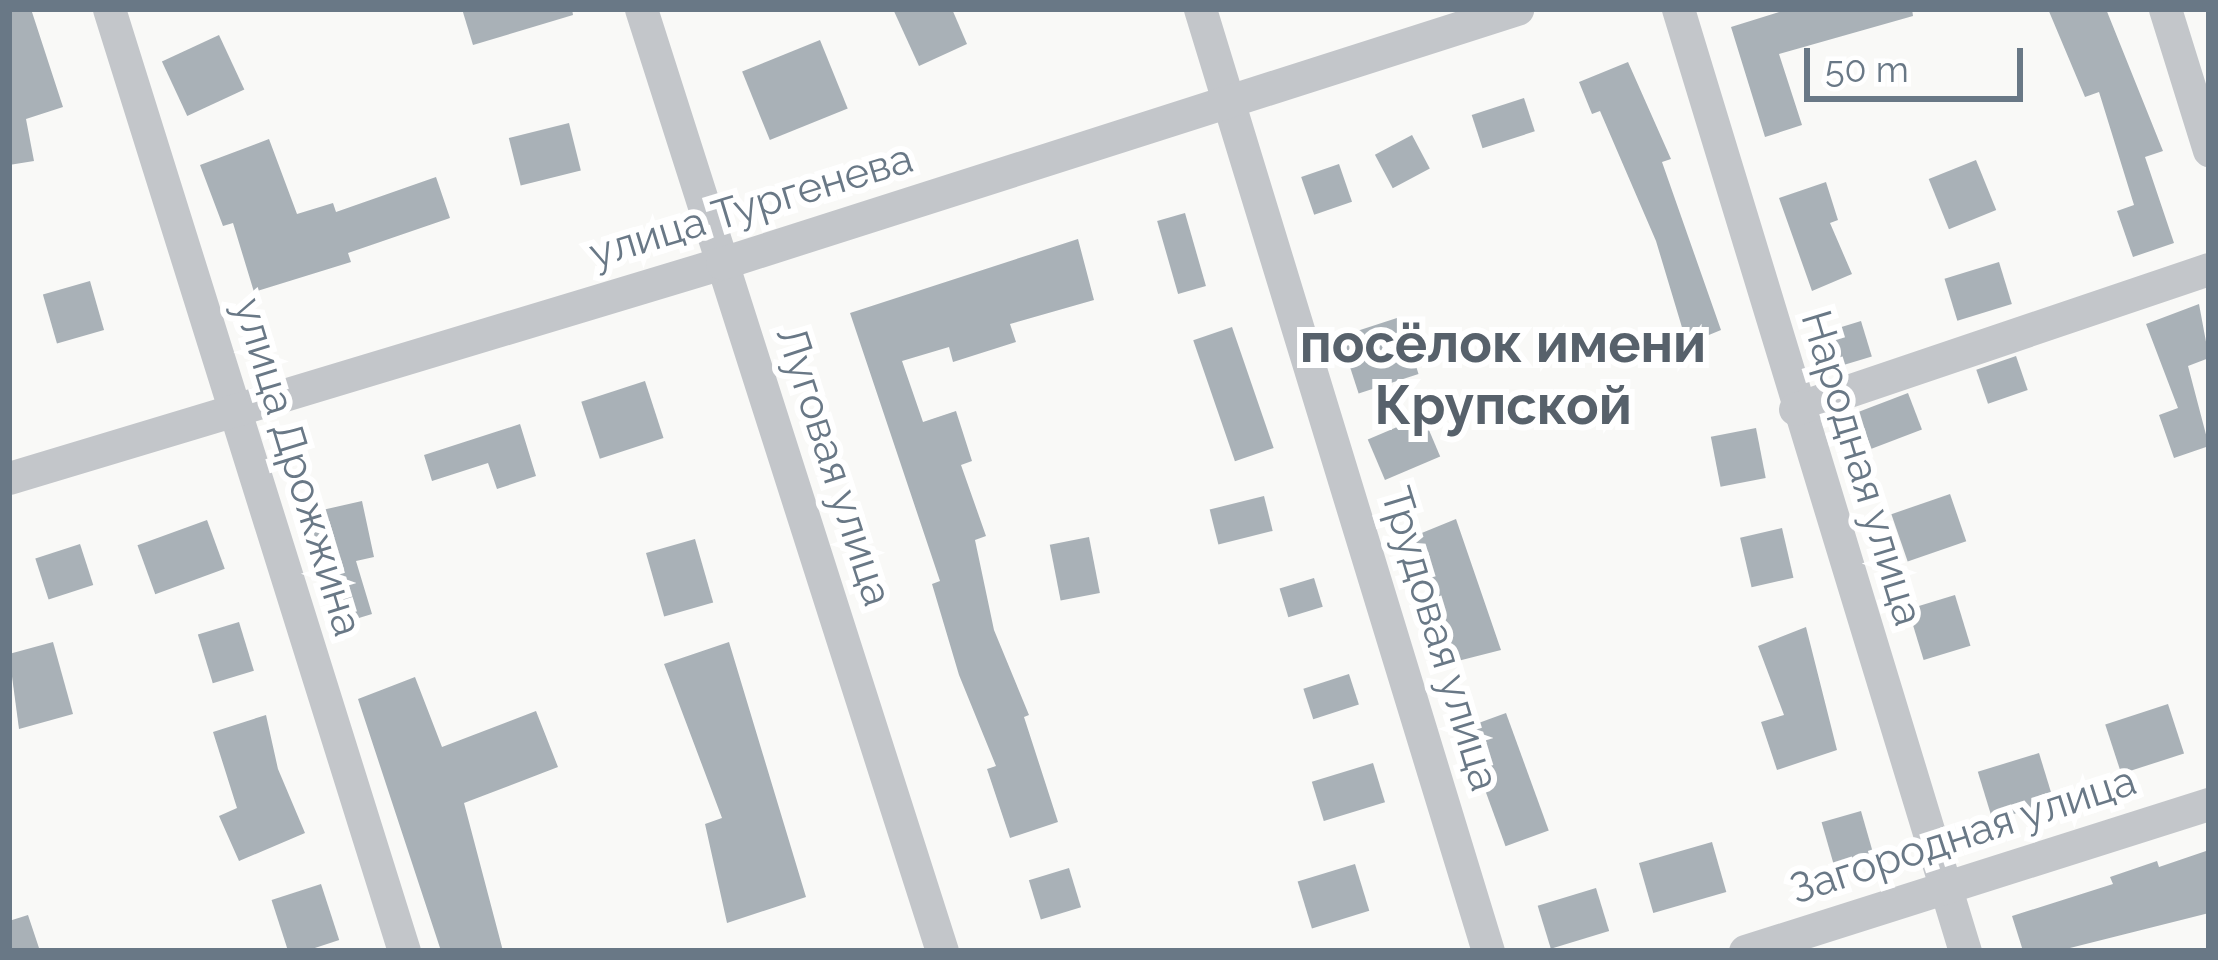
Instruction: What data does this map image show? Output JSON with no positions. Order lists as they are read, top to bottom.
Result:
{
  "streets": {
    "street": [
      "улица Тургенева",
      "Луговая улица",
      "улица Дрожжина",
      "Народная улица",
      "Трудовая улица",
      "Загородная улица"
    ]
  },
  "crossings": [
    ["улица Тургенева", "Луговая улица"],
    ["улица Тургенева", "улица Дрожжина"],
    ["улица Тургенева", "Трудовая улица"],
    ["Народная улица", "Загородная улица"]
  ],
  "districts": ["посёлок имени Крупской"],
  "scale_bar": "50 m"
}
